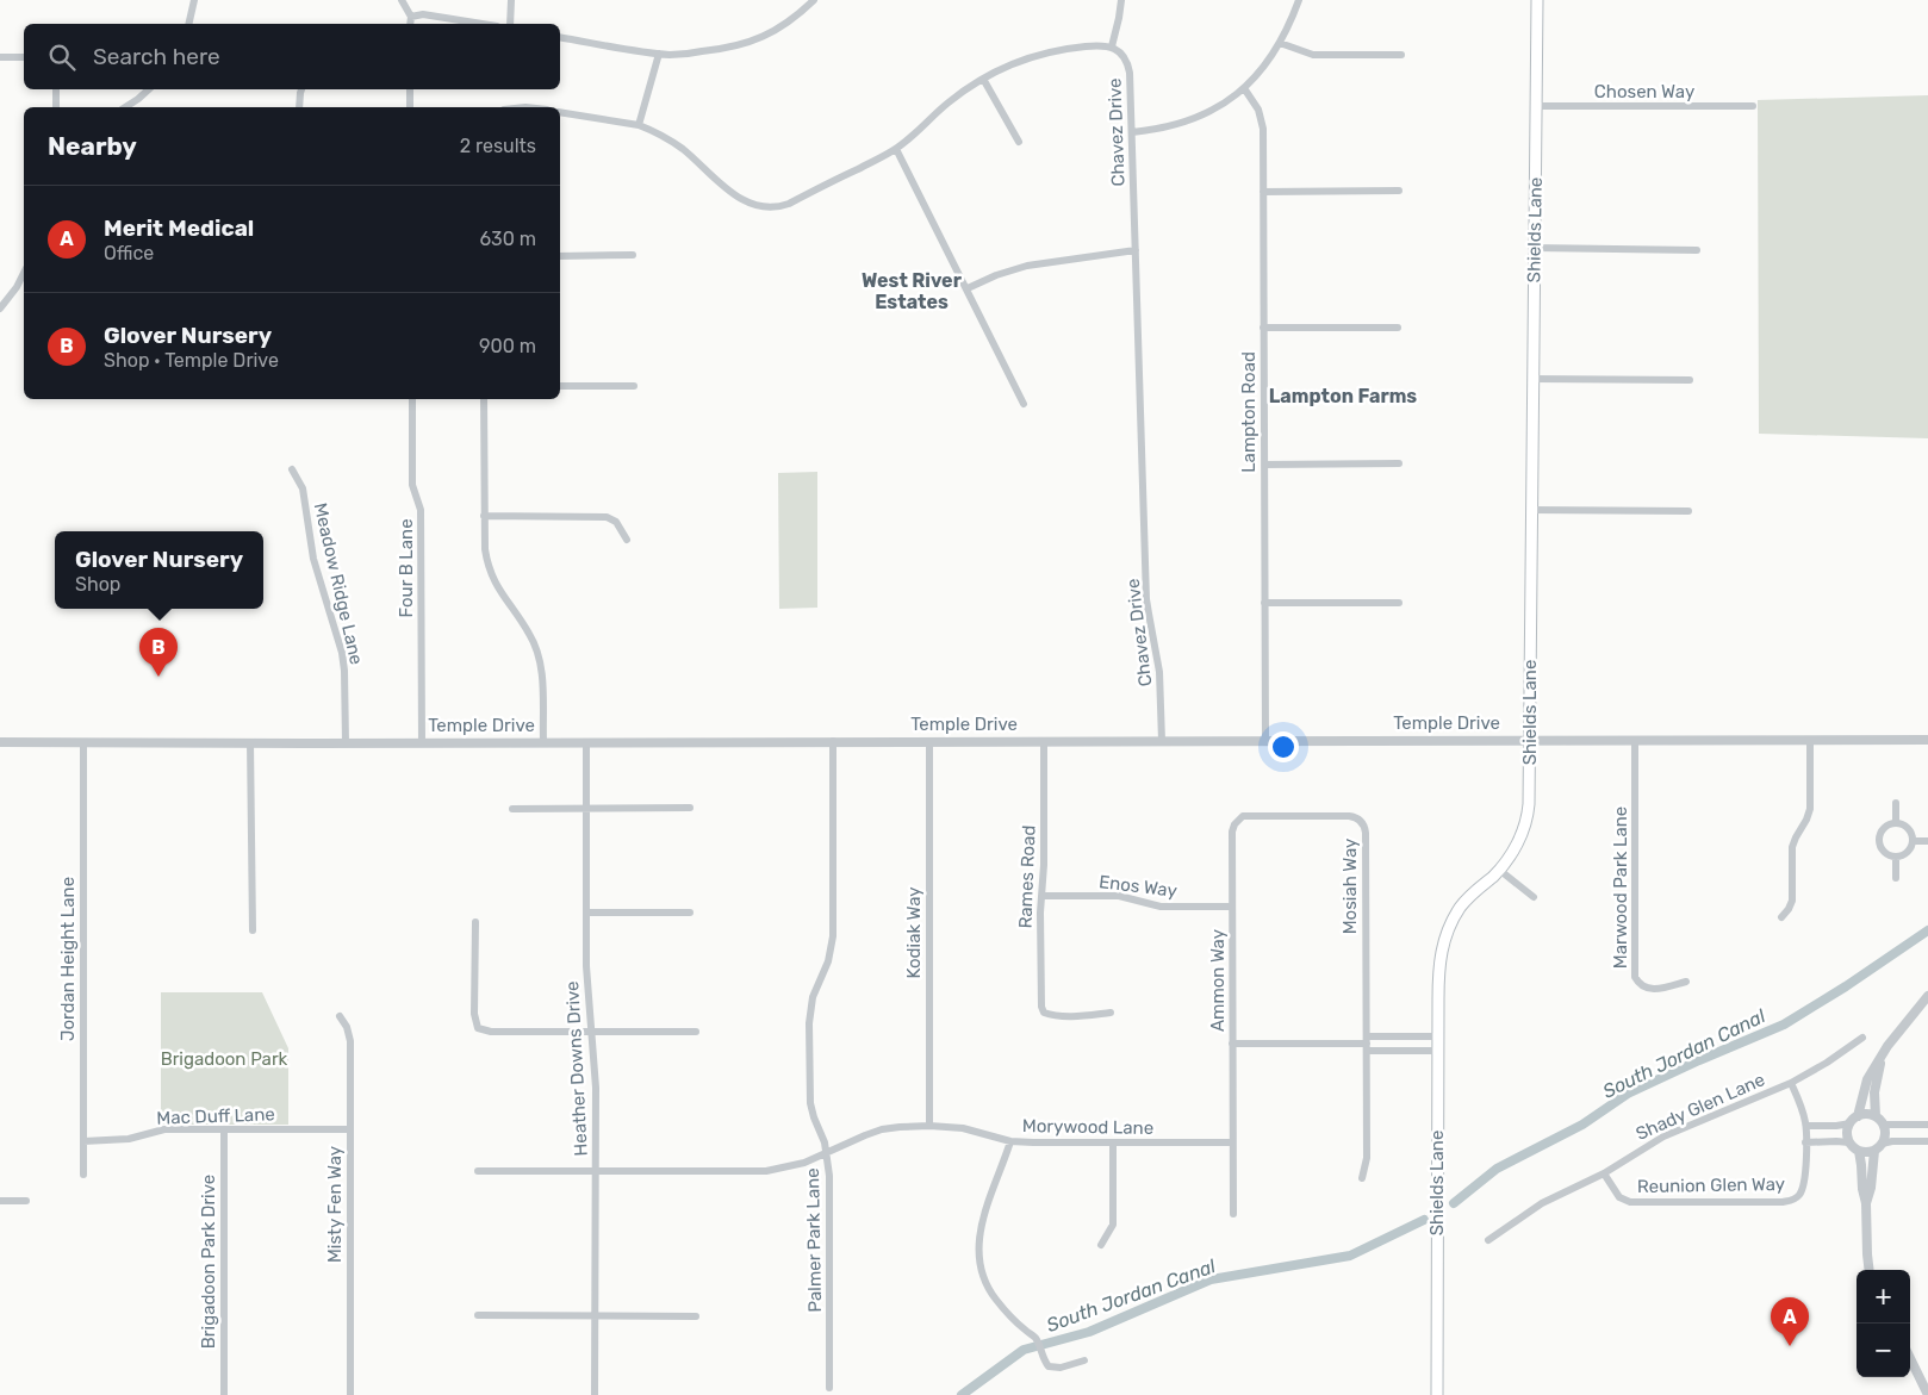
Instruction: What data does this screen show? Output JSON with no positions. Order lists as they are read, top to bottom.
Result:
{
  "streets": {
    "main road": ["Shields Lane"],
    "street": [
      "Chosen Way",
      "Chavez Drive",
      "Lampton Road",
      "Four B Lane",
      "Meadow Ridge Lane",
      "Temple Drive",
      "Rames Road",
      "Enos Way",
      "Mosiah Way",
      "Marwood Park Lane",
      "Kodiak Way",
      "Jordan Height Lane",
      "Ammon Way",
      "Heather Downs Drive",
      "Shady Glen Lane",
      "Mac Duff Lane",
      "Morywood Lane",
      "Reunion Glen Way",
      "Misty Fen Way",
      "Palmer Park Lane",
      "Brigadoon Park Drive"
    ]
  },
  "crossings": [
    ["Chosen Way", "Shields Lane"],
    ["Chavez Drive", "Temple Drive"],
    ["Shields Lane", "Temple Drive"],
    ["Lampton Road", "Temple Drive"],
    ["Four B Lane", "Temple Drive"],
    ["Meadow Ridge Lane", "Temple Drive"],
    ["Temple Drive", "Rames Road"],
    ["Temple Drive", "Marwood Park Lane"],
    ["Temple Drive", "Kodiak Way"],
    ["Temple Drive", "Jordan Height Lane"],
    ["Temple Drive", "Heather Downs Drive"],
    ["Temple Drive", "Palmer Park Lane"],
    ["Rames Road", "Enos Way"],
    ["Enos Way", "Ammon Way"],
    ["Mosiah Way", "Ammon Way"],
    ["Kodiak Way", "Morywood Lane"],
    ["Jordan Height Lane", "Mac Duff Lane"],
    ["Ammon Way", "Morywood Lane"],
    ["Heather Downs Drive", "Morywood Lane"],
    ["Shady Glen Lane", "Reunion Glen Way"],
    ["Mac Duff Lane", "Misty Fen Way"],
    ["Mac Duff Lane", "Brigadoon Park Drive"],
    ["Morywood Lane", "Palmer Park Lane"]
  ],
  "districts": ["West River Estates", "Lampton Farms"],
  "water": ["South Jordan Canal"],
  "parks": ["Brigadoon Park"],
  "page": {
    "search": "Search here",
    "heading": ["Nearby", "2 results"],
    "list": [
      {
        "mark": "A",
        "name": "Merit Medical",
        "note": "Office",
        "value": "630 m"
      },
      {
        "mark": "B",
        "name": "Glover Nursery",
        "note": "Shop · Temple Drive",
        "value": "900 m"
      }
    ],
    "popup": ["Glover Nursery", "Shop"],
    "pins": ["B", "A"],
    "map_buttons": ["+", "−"]
  }
}
